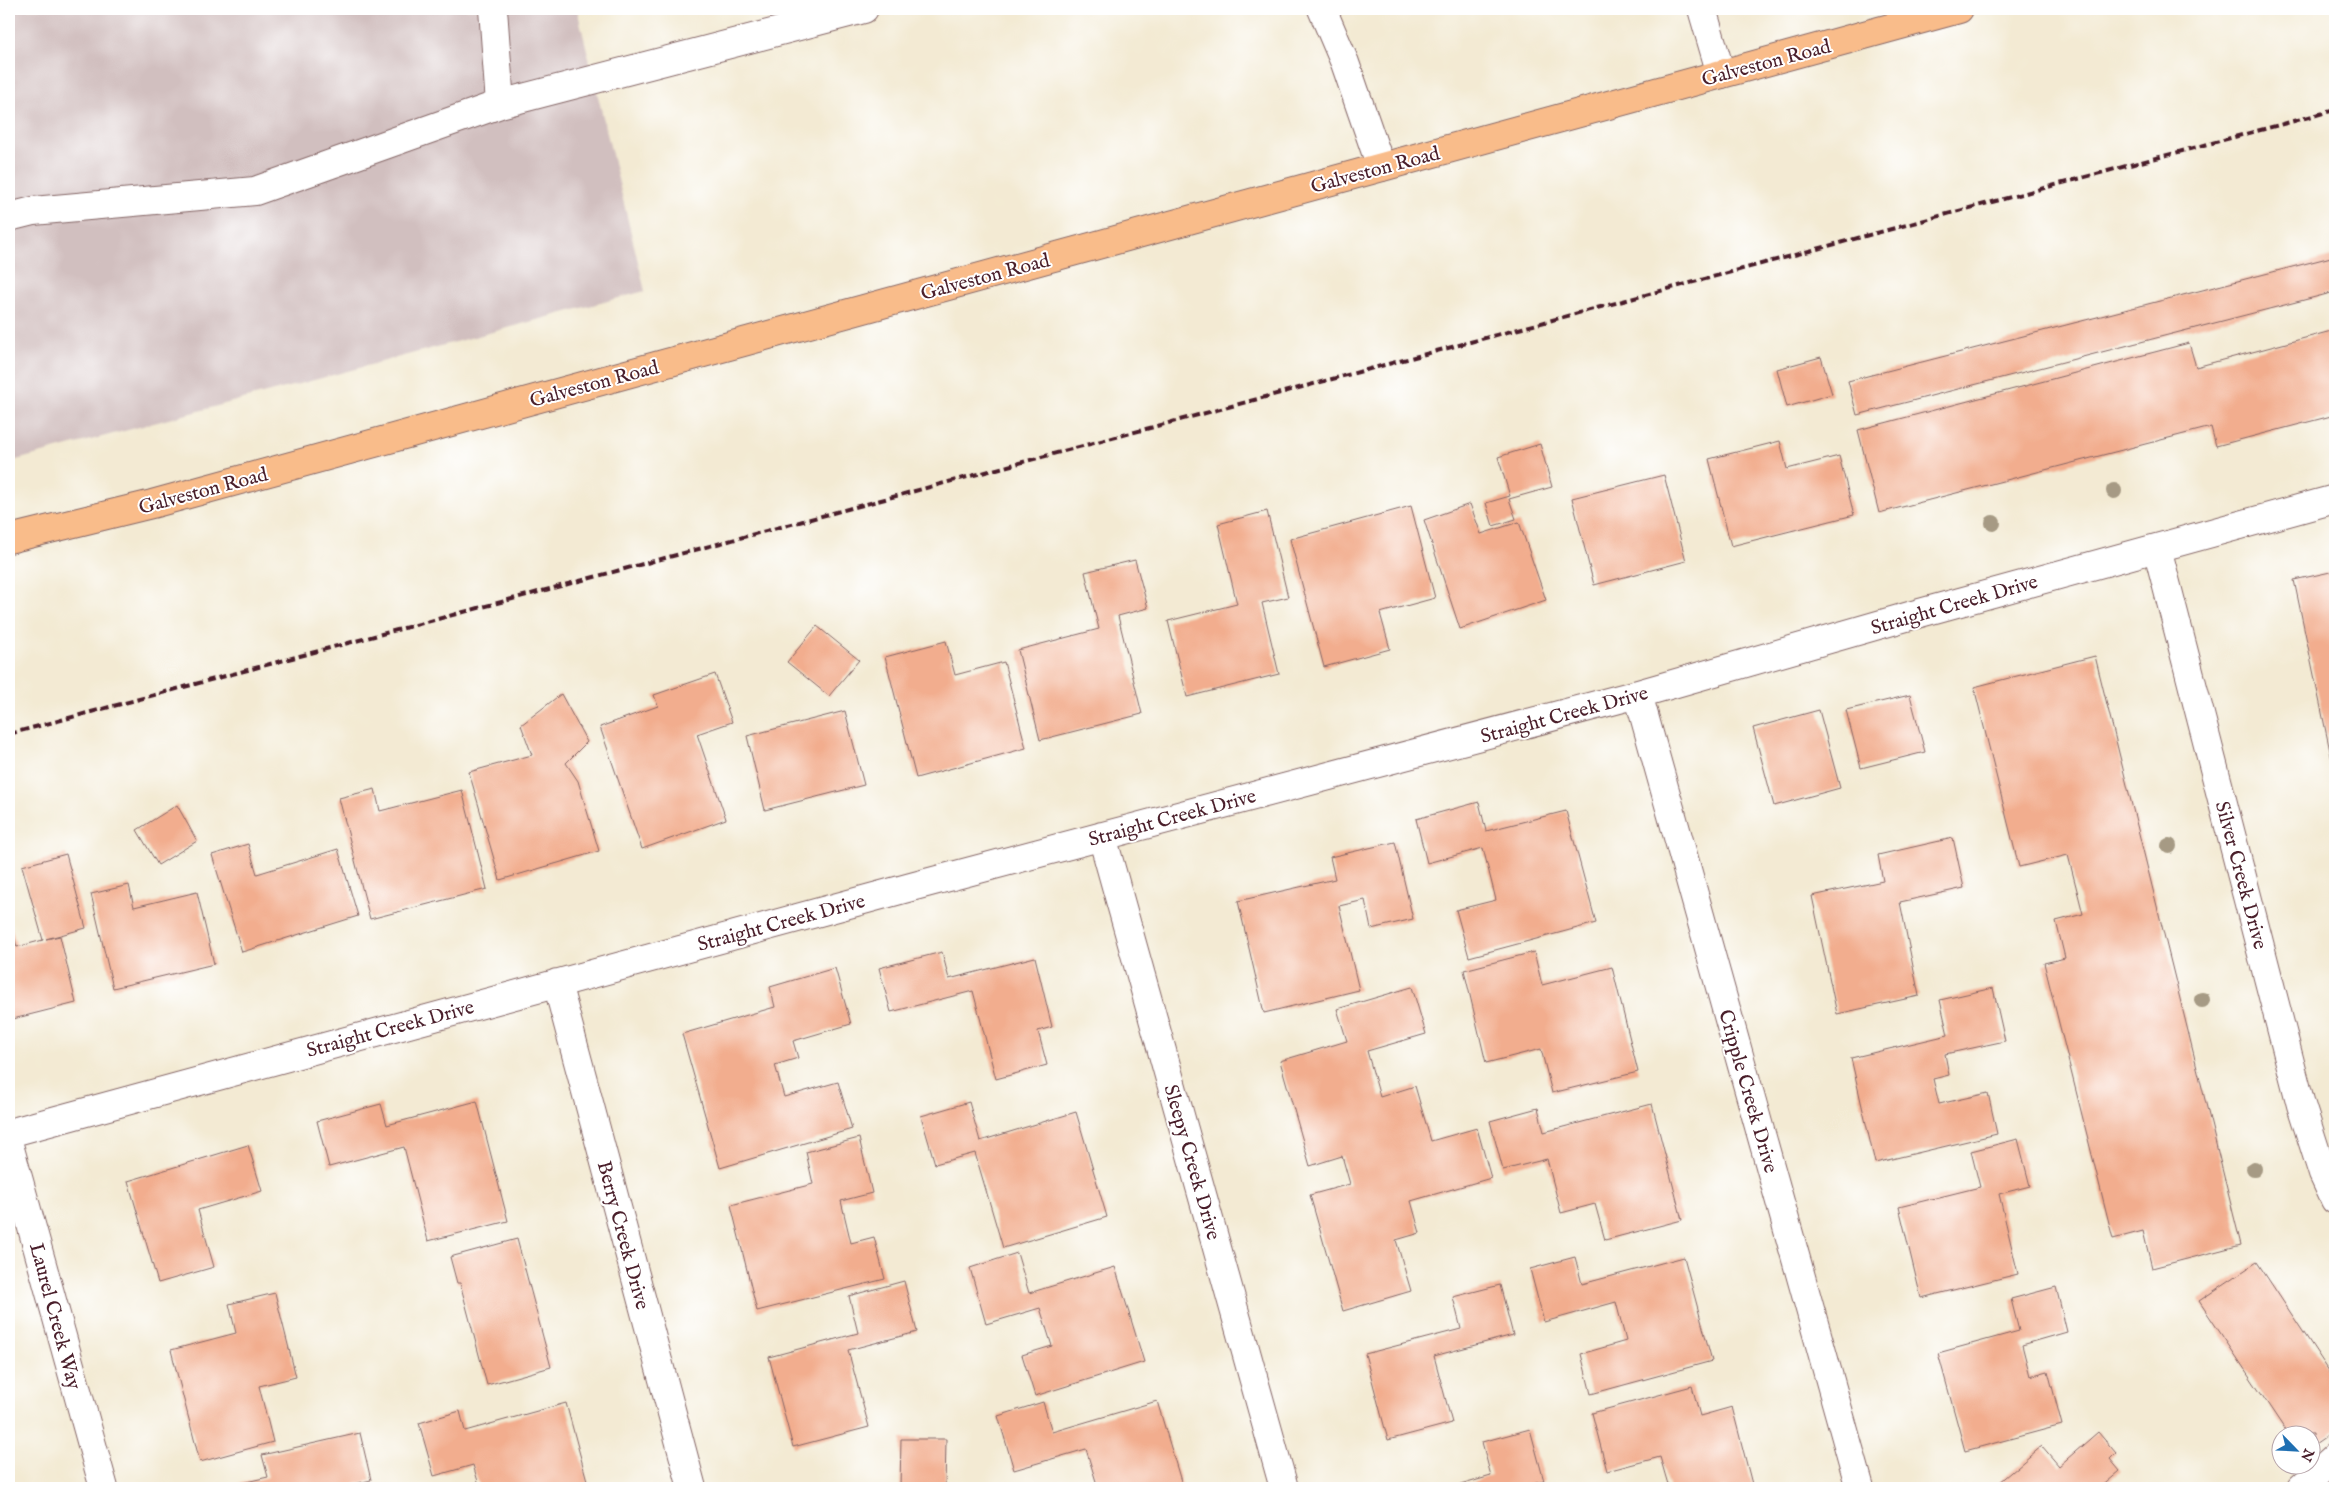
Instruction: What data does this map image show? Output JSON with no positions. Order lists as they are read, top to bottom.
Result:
{
  "streets": {
    "main road": ["Galveston Road"],
    "street": [
      "Straight Creek Drive",
      "Silver Creek Drive",
      "Cripple Creek Drive",
      "Sleepy Creek Drive",
      "Berry Creek Drive",
      "Laurel Creek Way"
    ]
  },
  "crossings": [
    ["Straight Creek Drive", "Silver Creek Drive"],
    ["Straight Creek Drive", "Cripple Creek Drive"],
    ["Straight Creek Drive", "Sleepy Creek Drive"],
    ["Straight Creek Drive", "Berry Creek Drive"]
  ],
  "north": "bottom right"
}
